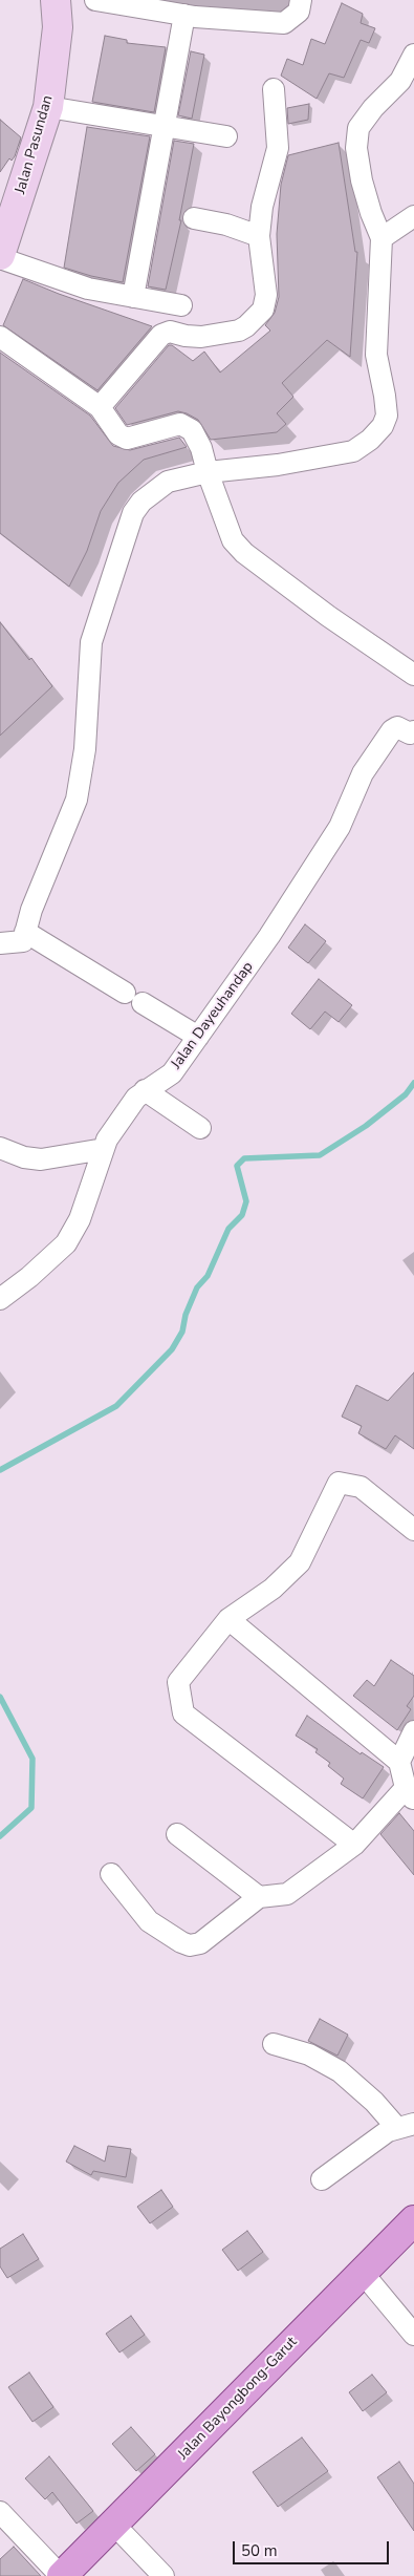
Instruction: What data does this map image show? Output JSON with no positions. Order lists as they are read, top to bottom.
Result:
{
  "streets": {
    "main road": ["Jalan Bayongbong-Garut"],
    "street": ["Jalan Pasundan", "Jalan Dayeuhandap"]
  },
  "scale_bar": "50 m"
}
